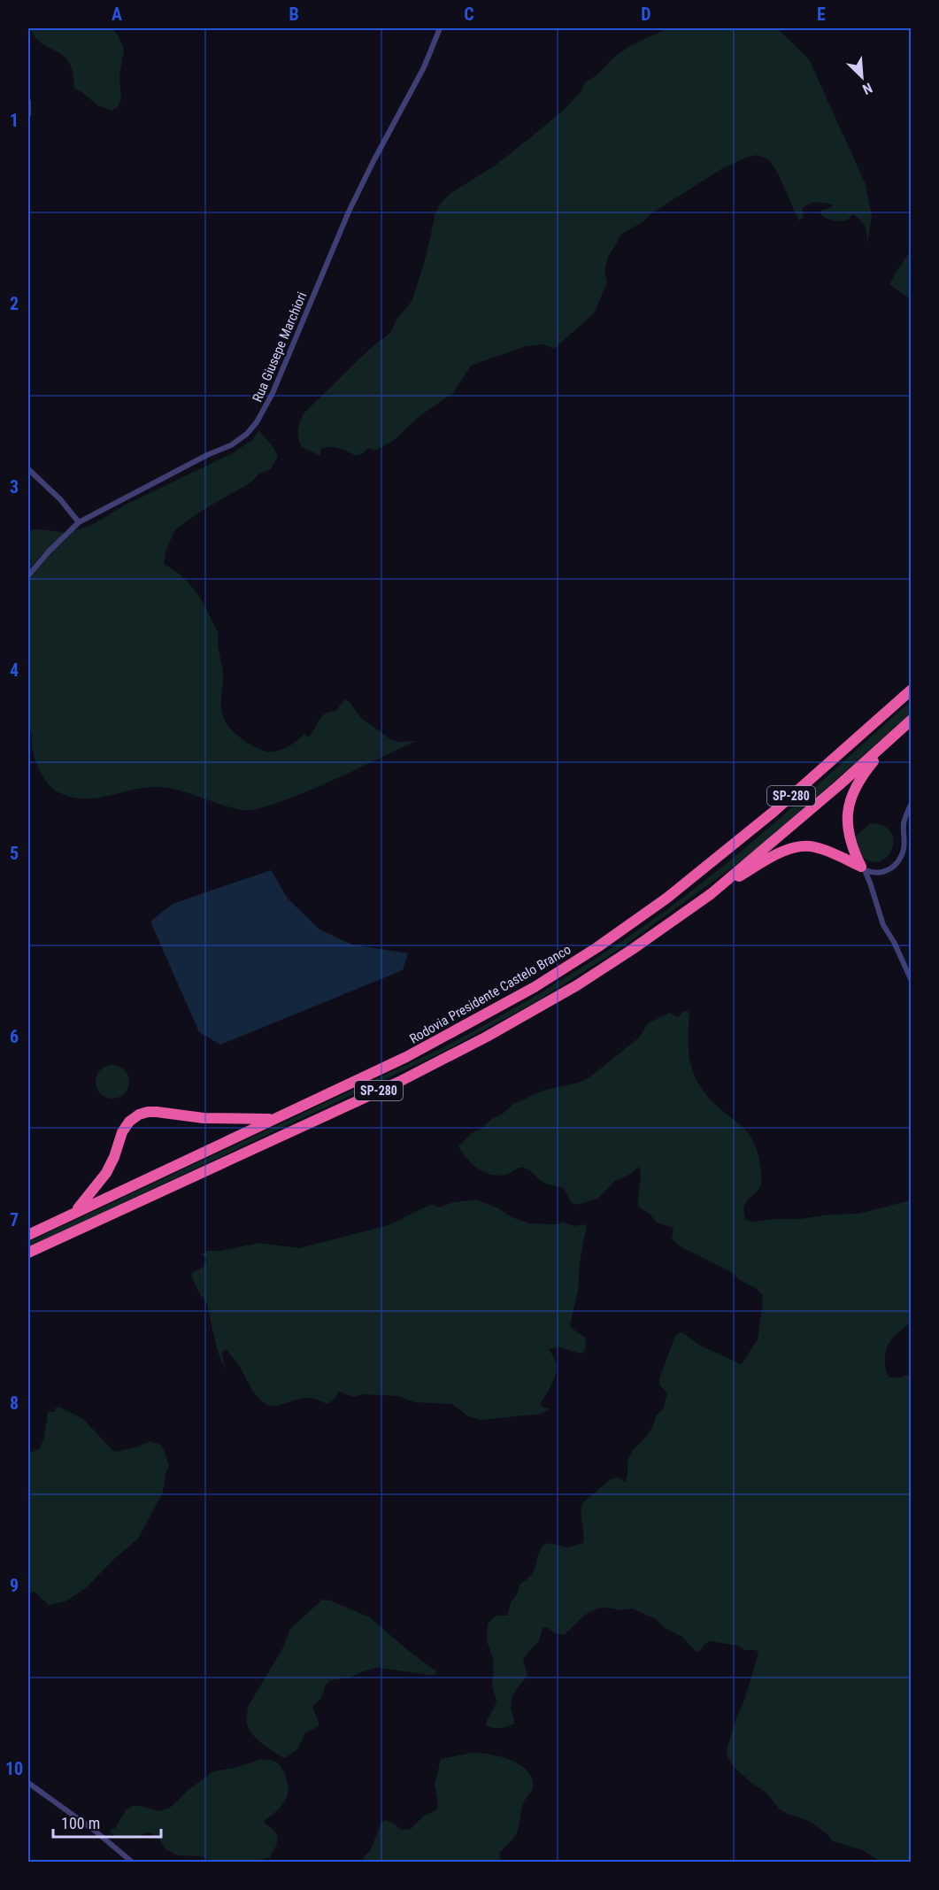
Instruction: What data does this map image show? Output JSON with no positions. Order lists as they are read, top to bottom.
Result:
{
  "streets": {
    "highway": ["SP-280", "Rodovia Presidente Castelo Branco"],
    "street": ["Rua Giusepe Marchiori"]
  },
  "scale_bar": "100 m",
  "north": "bottom right",
  "grid": {
    "columns": [
      "A",
      "B",
      "C",
      "D",
      "E"
    ],
    "rows": [
      "1",
      "2",
      "3",
      "4",
      "5",
      "6",
      "7",
      "8",
      "9",
      "10"
    ]
  }
}
